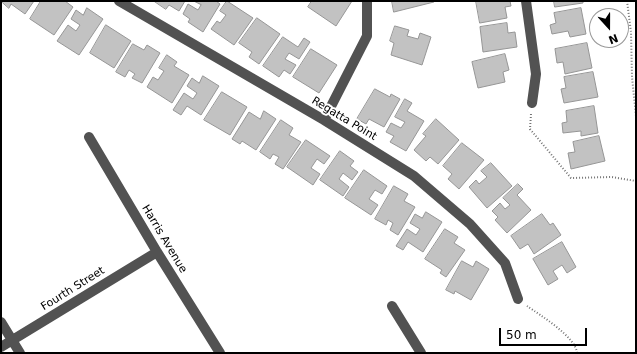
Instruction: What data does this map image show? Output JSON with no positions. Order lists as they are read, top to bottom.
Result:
{
  "streets": {
    "street": ["Regatta Point", "Harris Avenue", "Fourth Street"]
  },
  "crossings": [
    ["Harris Avenue", "Fourth Street"]
  ],
  "scale_bar": "50 m",
  "north": "bottom"
}
